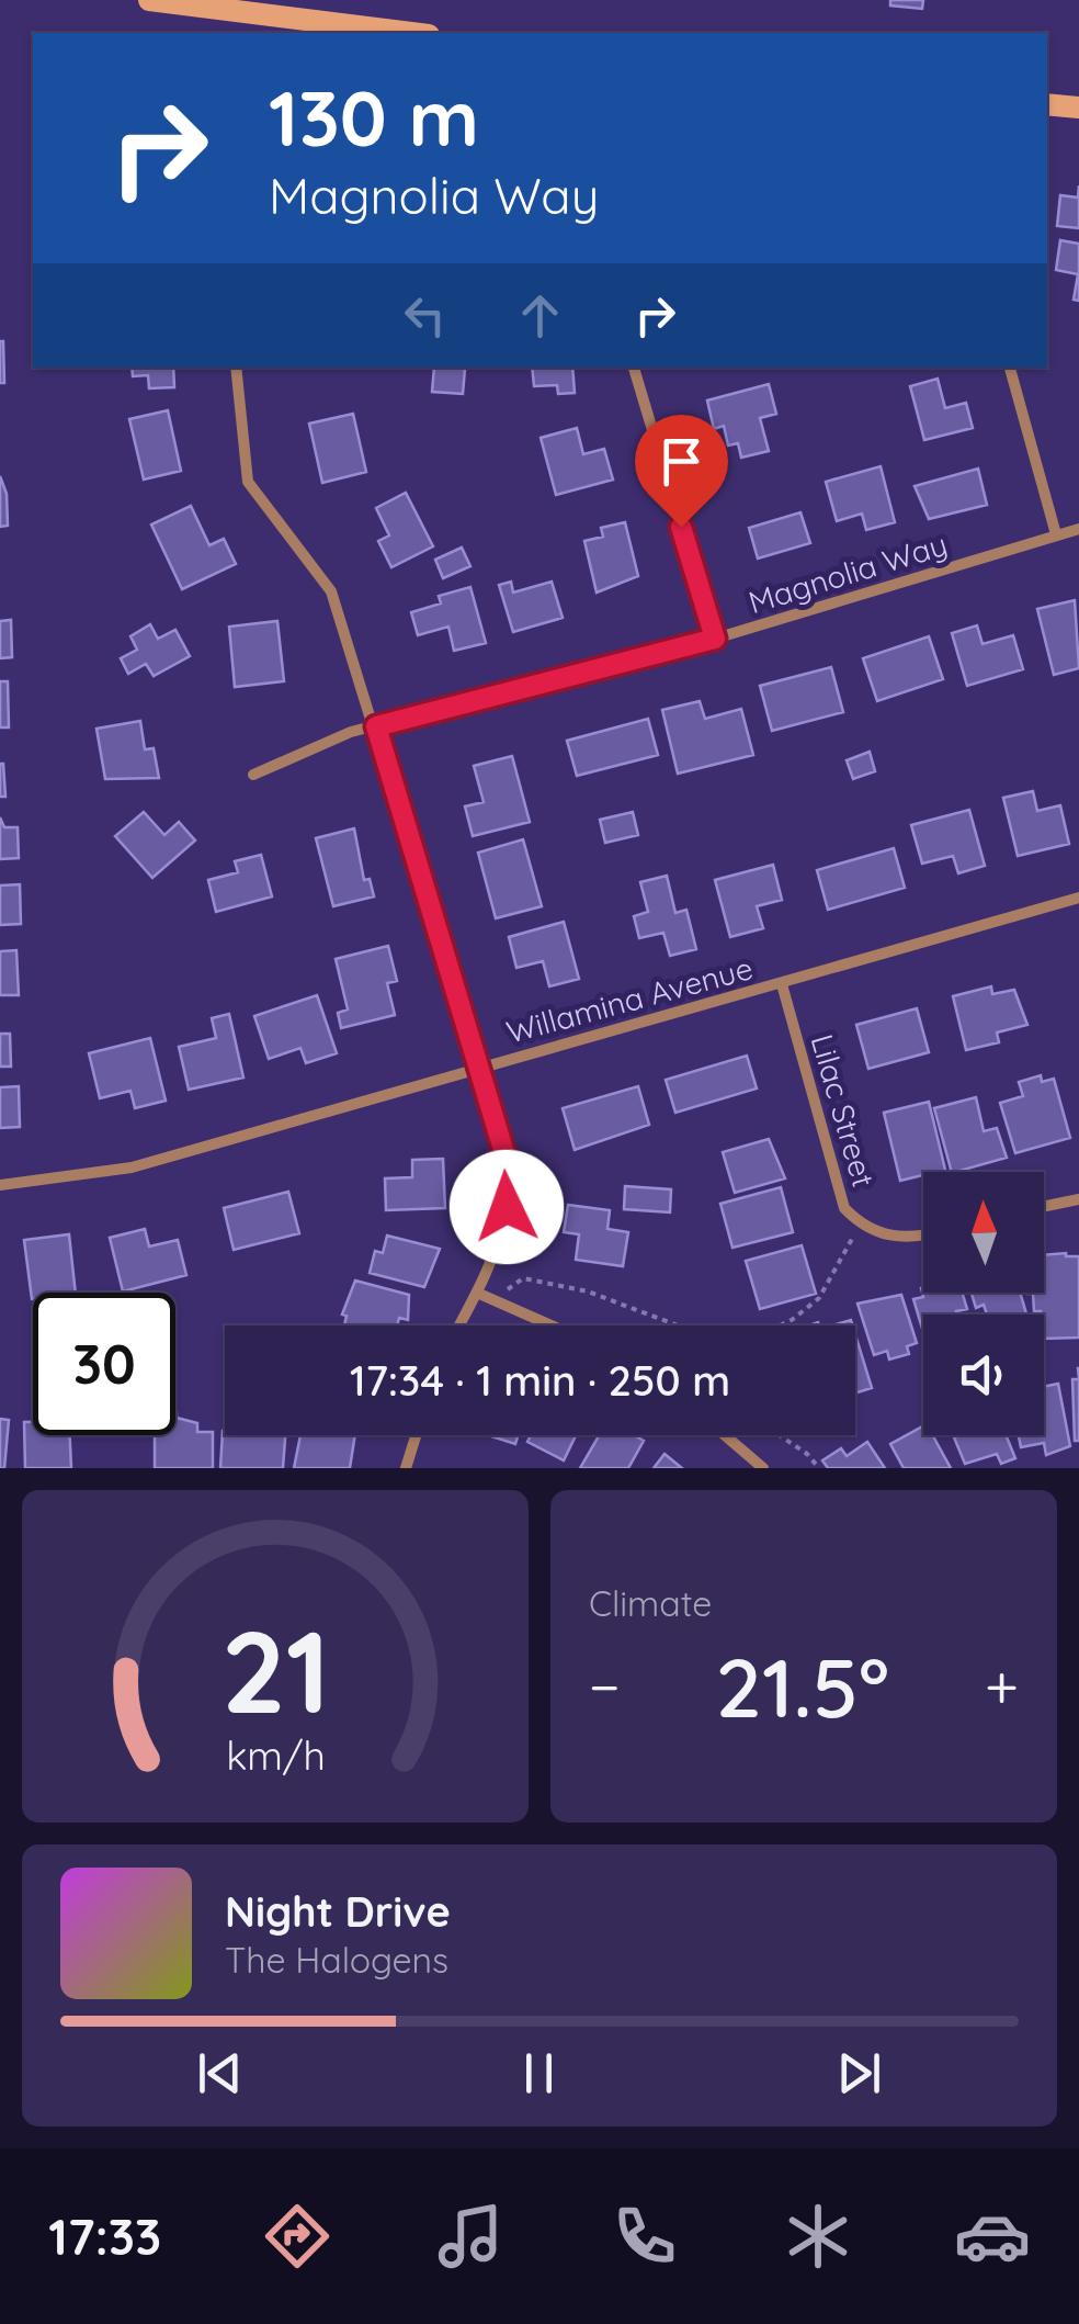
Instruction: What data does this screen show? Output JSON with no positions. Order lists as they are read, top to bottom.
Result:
{
  "streets": {
    "street": ["Magnolia Way", "Willamina Avenue", "Lilac Street"]
  },
  "crossings": [
    ["Willamina Avenue", "Lilac Street"]
  ],
  "north": "top",
  "page": {
    "turn": ["130 m", "Magnolia Way"],
    "limit": "30",
    "trip": "17:34 · 1 min · 250 m",
    "tile": "Climate",
    "heat": ["−", "21.5°", "+"],
    "song": ["Night Drive", "The Halogens"],
    "tabs": "17:33",
    "gauge": ["21", "km/h"]
  }
}
